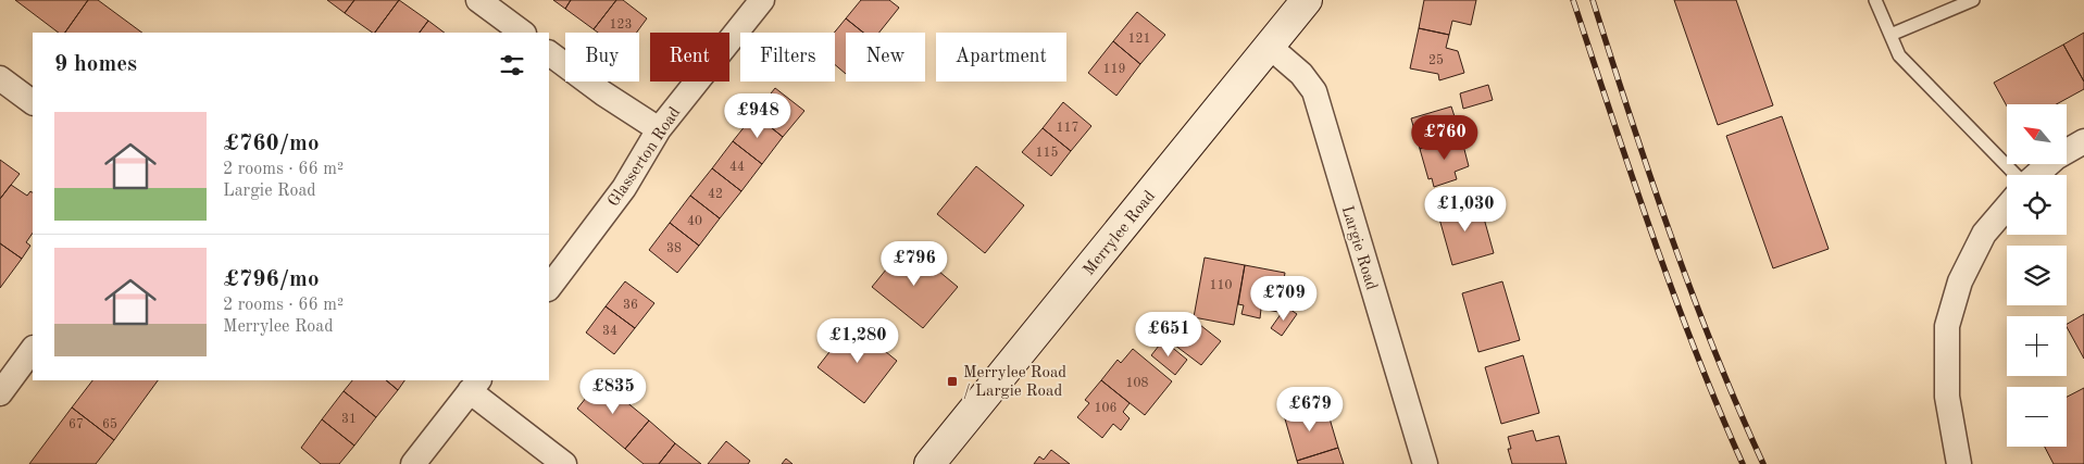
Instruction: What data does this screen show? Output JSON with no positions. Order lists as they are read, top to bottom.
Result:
{
  "streets": {
    "main road": ["Merrylee Road"],
    "street": ["Glasserton Road", "Largie Road"]
  },
  "crossings": [
    ["Merrylee Road", "Largie Road"]
  ],
  "places": {
    "transit": ["Merrylee Road / Largie Road"]
  },
  "house_numbers": [
    "123",
    "121",
    "25",
    "119",
    "117",
    "115",
    "44",
    "42",
    "40",
    "38",
    "110",
    "36",
    "34",
    "108",
    "106",
    "31",
    "67",
    "65"
  ],
  "north": "top left",
  "page": {
    "chip": [
      "Buy",
      "Rent",
      "Filters",
      "New",
      "Apartment"
    ],
    "heading": "9 homes",
    "price": [
      "£948",
      "£760",
      "£1,030",
      "£796",
      "£709",
      "£651",
      "£1,280",
      "£835",
      "£679"
    ],
    "list": [
      {
        "name": "£760/mo",
        "note": "2 rooms · 66 m² · Largie Road"
      },
      {
        "name": "£796/mo",
        "note": "2 rooms · 66 m² · Merrylee Road"
      }
    ],
    "map_buttons": ["+", "−"]
  }
}
